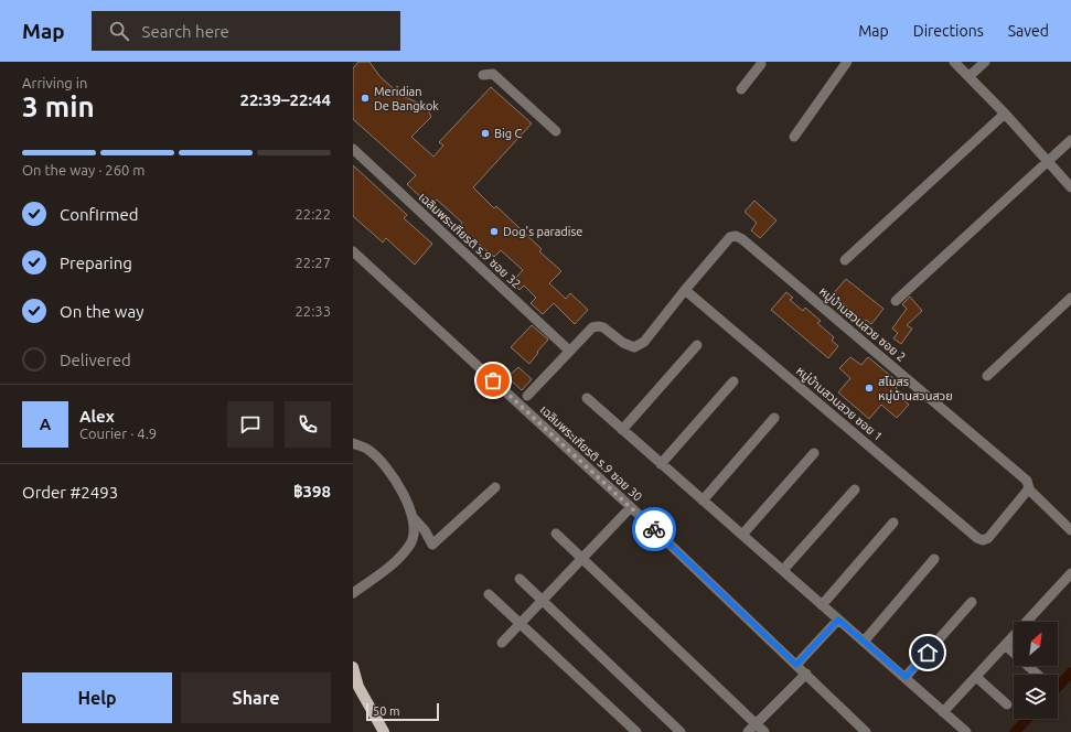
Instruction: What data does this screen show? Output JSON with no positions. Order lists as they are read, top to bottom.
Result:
{
  "streets": {
    "street": [
      "เฉลิมพระเกียรติ ร.9 ซอย 32",
      "หมู่บ้านสวนสวย ซอย 2",
      "หมู่บ้านสวนสวย ซอย 1",
      "เฉลิมพระเกียรติ ร.9 ซอย 30"
    ]
  },
  "crossings": [
    ["หมู่บ้านสวนสวย ซอย 2", "หมู่บ้านสวนสวย ซอย 1"]
  ],
  "places": [
    "Meridian De Bangkok",
    "Big C",
    "Dog's paradise",
    "สโมสร หมู่บ้านสวนสวย"
  ],
  "scale_bar": "50 m",
  "north": "top right",
  "page": {
    "header": "Map",
    "search": "Search here",
    "nav": ["Map", "Directions", "Saved"],
    "heading": ["3 min", "Arriving in", "22:39–22:44"],
    "panel": [
      "Alex",
      "Courier · 4.9",
      "Order #2493",
      "฿398"
    ],
    "bar": "On the way · 260 m",
    "list": [
      ["Confirmed", "22:22"],
      ["Preparing", "22:27"],
      ["On the way", "22:33"],
      "Delivered"
    ],
    "round": "A",
    "buttons": ["Help", "Share"],
    "scale": "50 m"
  }
}
